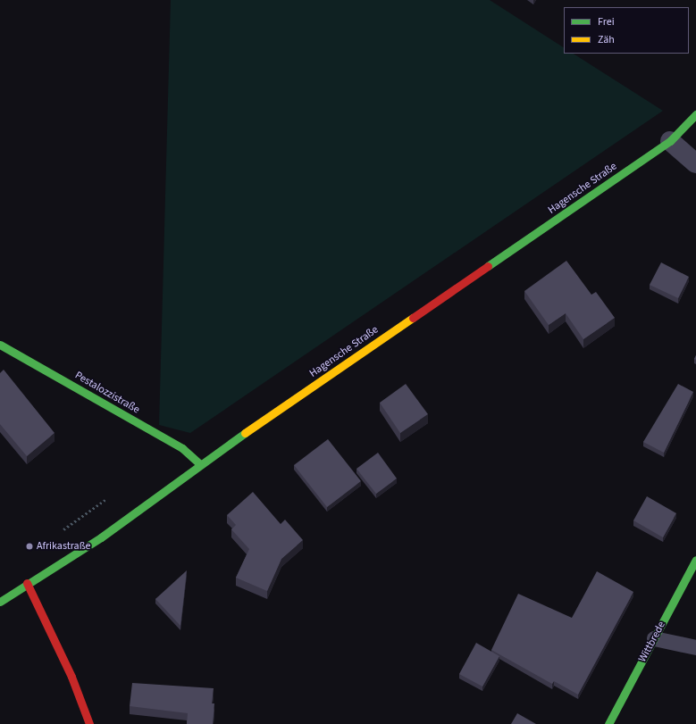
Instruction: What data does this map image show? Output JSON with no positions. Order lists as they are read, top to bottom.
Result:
{
  "streets": {
    "street": ["Hagensche Straße", "Pestalozzistraße", "Wittbrede"]
  },
  "crossings": [
    ["Hagensche Straße", "Pestalozzistraße"]
  ],
  "places": ["Afrikastraße"],
  "legend": ["Frei", "Zäh"]
}
